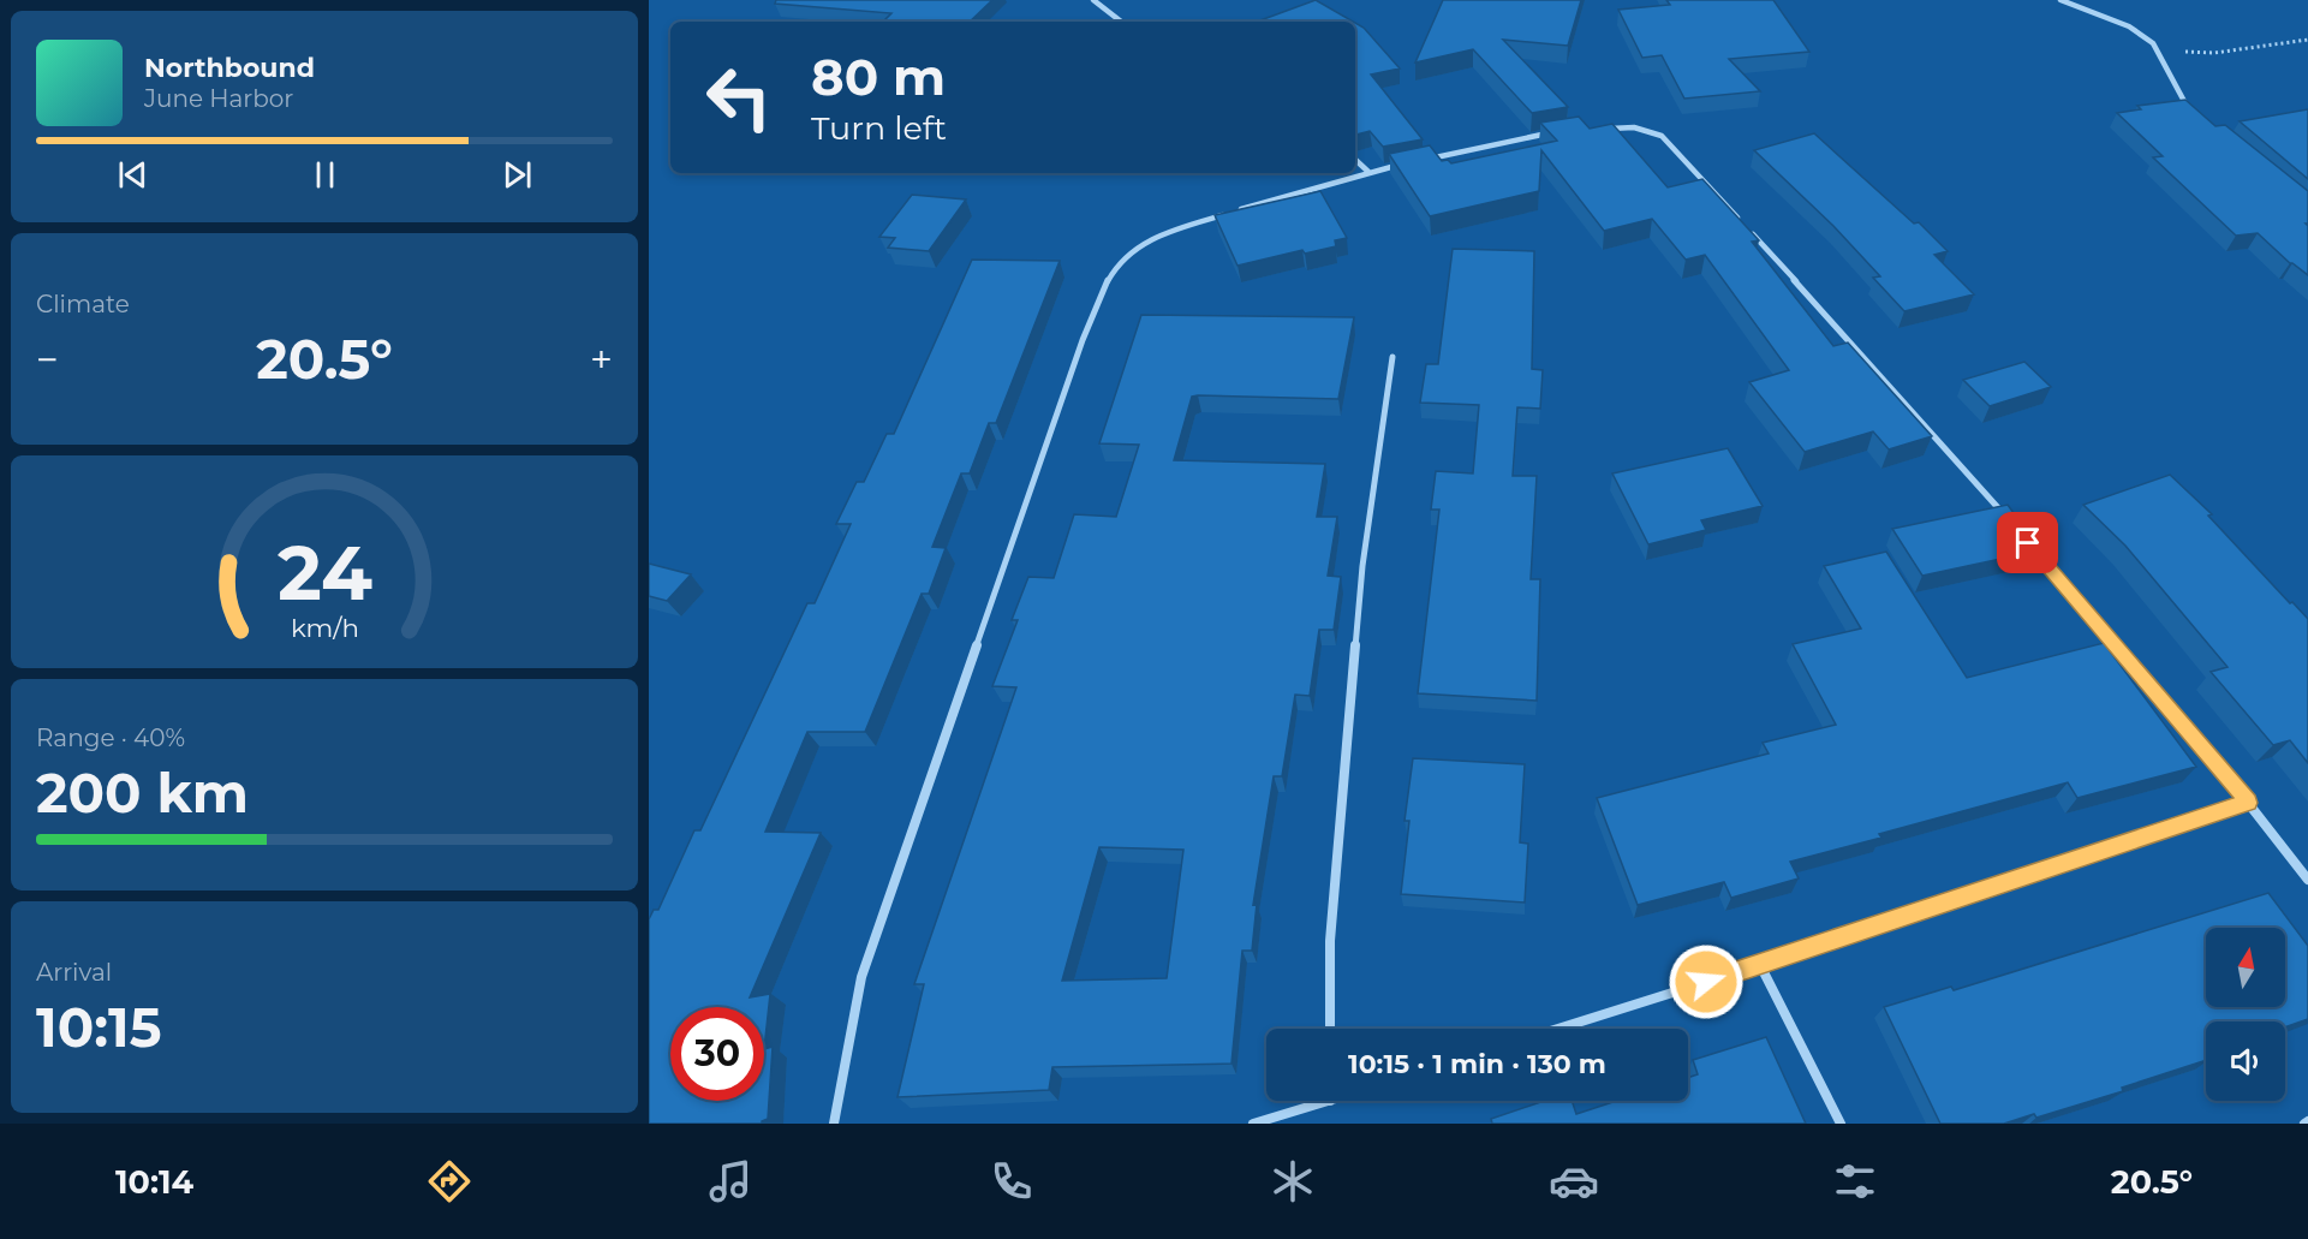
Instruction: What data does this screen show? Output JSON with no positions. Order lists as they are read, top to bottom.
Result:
{
  "north": "top",
  "page": {
    "turn": ["80 m", "Turn left"],
    "song": ["Northbound", "June Harbor"],
    "tile": [
      "Climate",
      ["Range · 40%", "200 km"],
      ["Arrival", "10:15"]
    ],
    "heat": ["−", "20.5°", "+"],
    "limit": "30",
    "trip": "10:15 · 1 min · 130 m",
    "tabs": ["10:14", "20.5°"],
    "gauge": ["24", "km/h"]
  }
}
